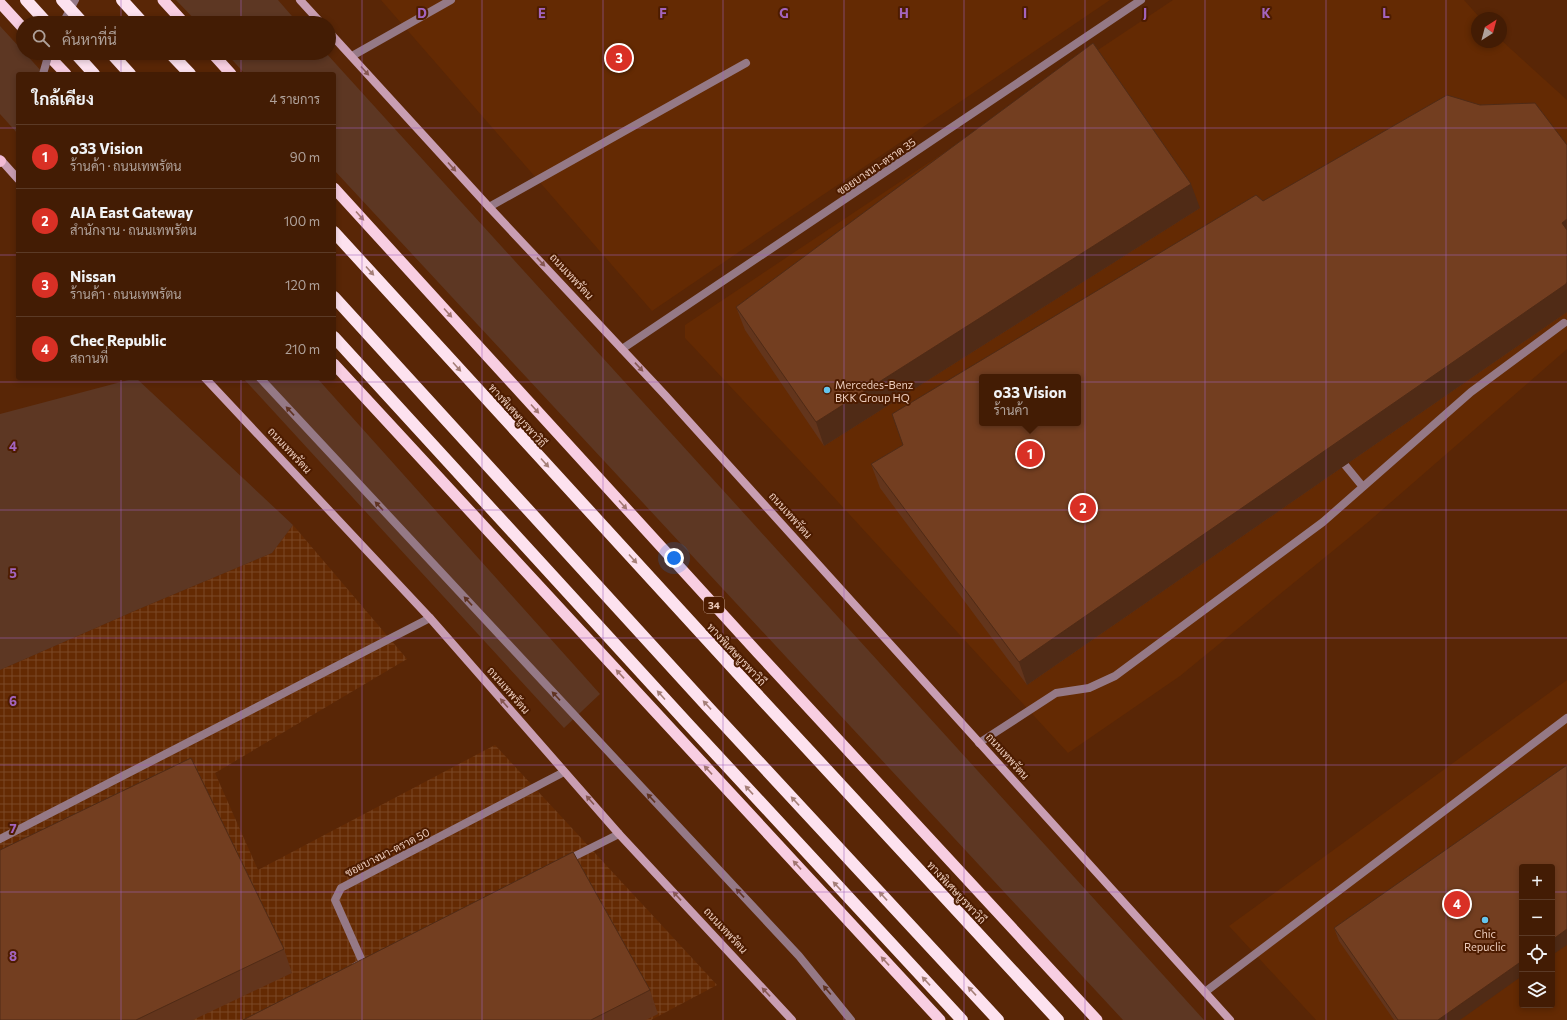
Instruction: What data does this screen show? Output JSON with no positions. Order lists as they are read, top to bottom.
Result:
{
  "streets": {
    "highway": ["ทางพิเศษบูรพาวิถี", "34"],
    "main road": ["ถนนเทพรัตน"],
    "street": ["ซอยบางนา-ตราด 35", "ซอยบางนา-ตราด 50"]
  },
  "crossings": [
    ["ซอยบางนา-ตราด 35", "ถนนเทพรัตน"],
    ["ถนนเทพรัตน", "ซอยบางนา-ตราด 50"]
  ],
  "places": ["Mercedes-Benz BKK Group HQ", "Chic Repuclic"],
  "north": "top right",
  "page": {
    "search": "ค้นหาที่นี่",
    "pins": [
      "3",
      "1",
      "2",
      "4"
    ],
    "heading": ["ใกล้เคียง", "4 รายการ"],
    "list": [
      {
        "mark": "1",
        "name": "o33 Vision",
        "note": "ร้านค้า · ถนนเทพรัตน",
        "value": "90 m"
      },
      {
        "mark": "2",
        "name": "AIA East Gateway",
        "note": "สำนักงาน · ถนนเทพรัตน",
        "value": "100 m"
      },
      {
        "mark": "3",
        "name": "Nissan",
        "note": "ร้านค้า · ถนนเทพรัตน",
        "value": "120 m"
      },
      {
        "mark": "4",
        "name": "Chec Republic",
        "note": "สถานที่",
        "value": "210 m"
      }
    ],
    "popup": ["o33 Vision", "ร้านค้า"],
    "map_buttons": ["+", "−"]
  },
  "grid": {
    "columns": [
      "D",
      "E",
      "F",
      "G",
      "H",
      "I",
      "J",
      "K",
      "L"
    ],
    "rows": [
      "4",
      "5",
      "6",
      "7",
      "8"
    ]
  }
}
